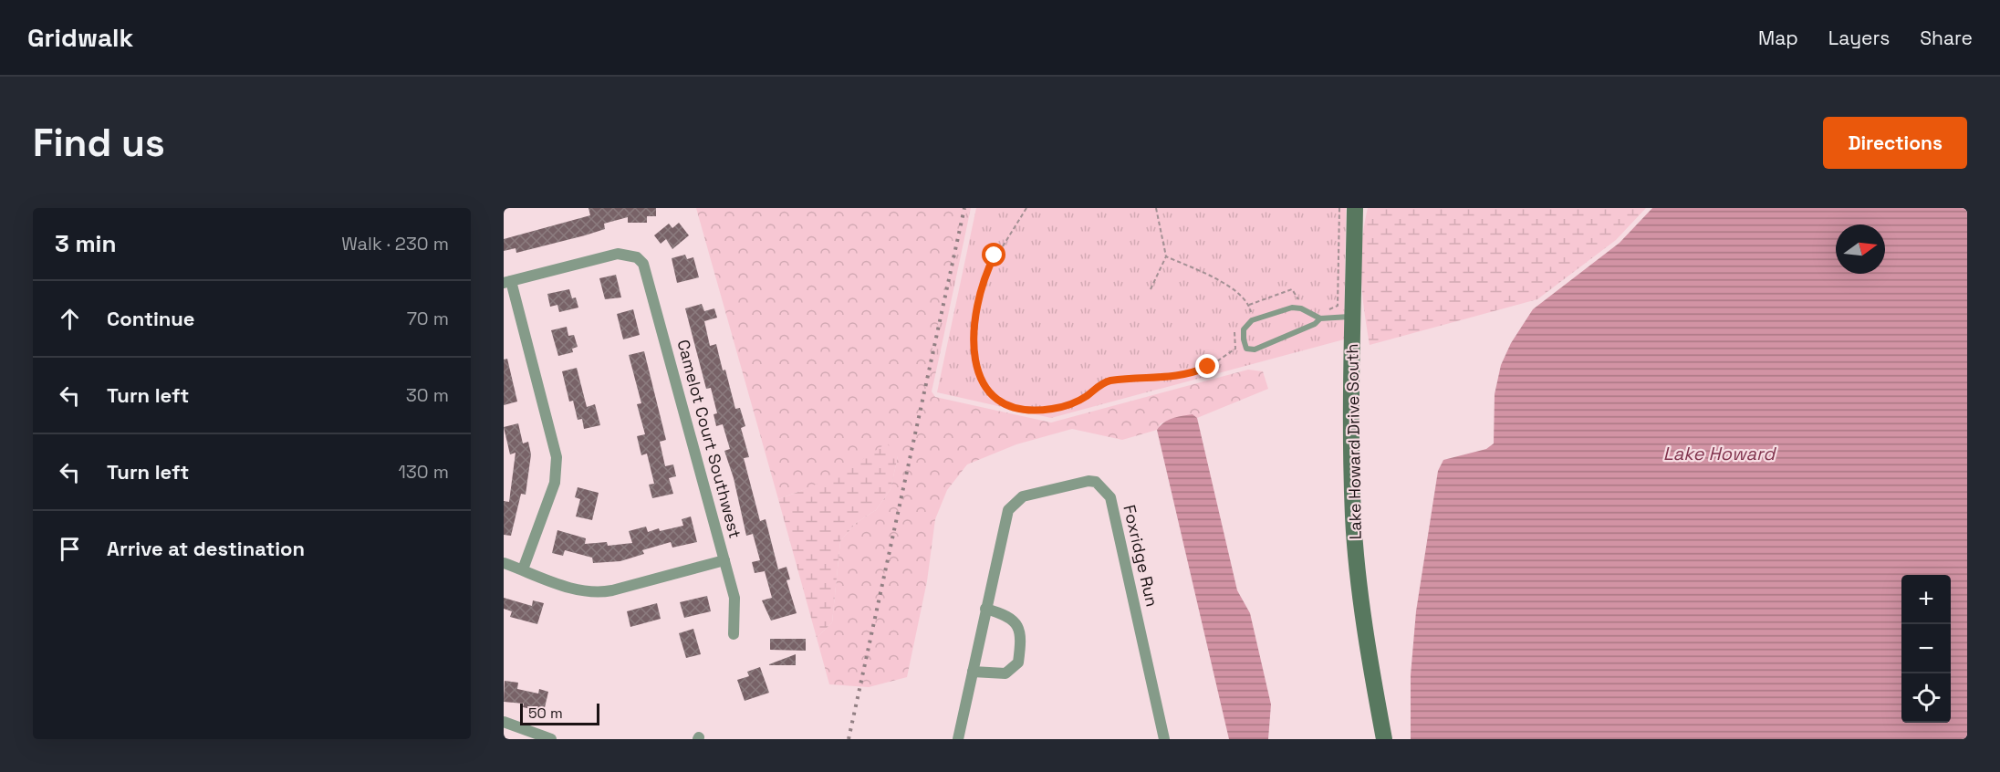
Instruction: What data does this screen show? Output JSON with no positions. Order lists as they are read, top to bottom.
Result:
{
  "streets": {
    "street": ["Camelot Court Southwest", "Lake Howard Drive South", "Foxridge Run"]
  },
  "water": ["Lake Howard"],
  "scale_bar": "50 m",
  "north": "right",
  "page": {
    "header": "Gridwalk",
    "nav": ["Map", "Layers", "Share"],
    "buttons": "Directions",
    "title": "Find us",
    "heading": ["3 min", "Walk · 230 m"],
    "list": [
      ["Continue", "70 m"],
      ["Turn left", "30 m"],
      ["Turn left", "130 m"],
      "Arrive at destination"
    ],
    "map_buttons": ["+", "−"],
    "scale": "50 m"
  }
}
